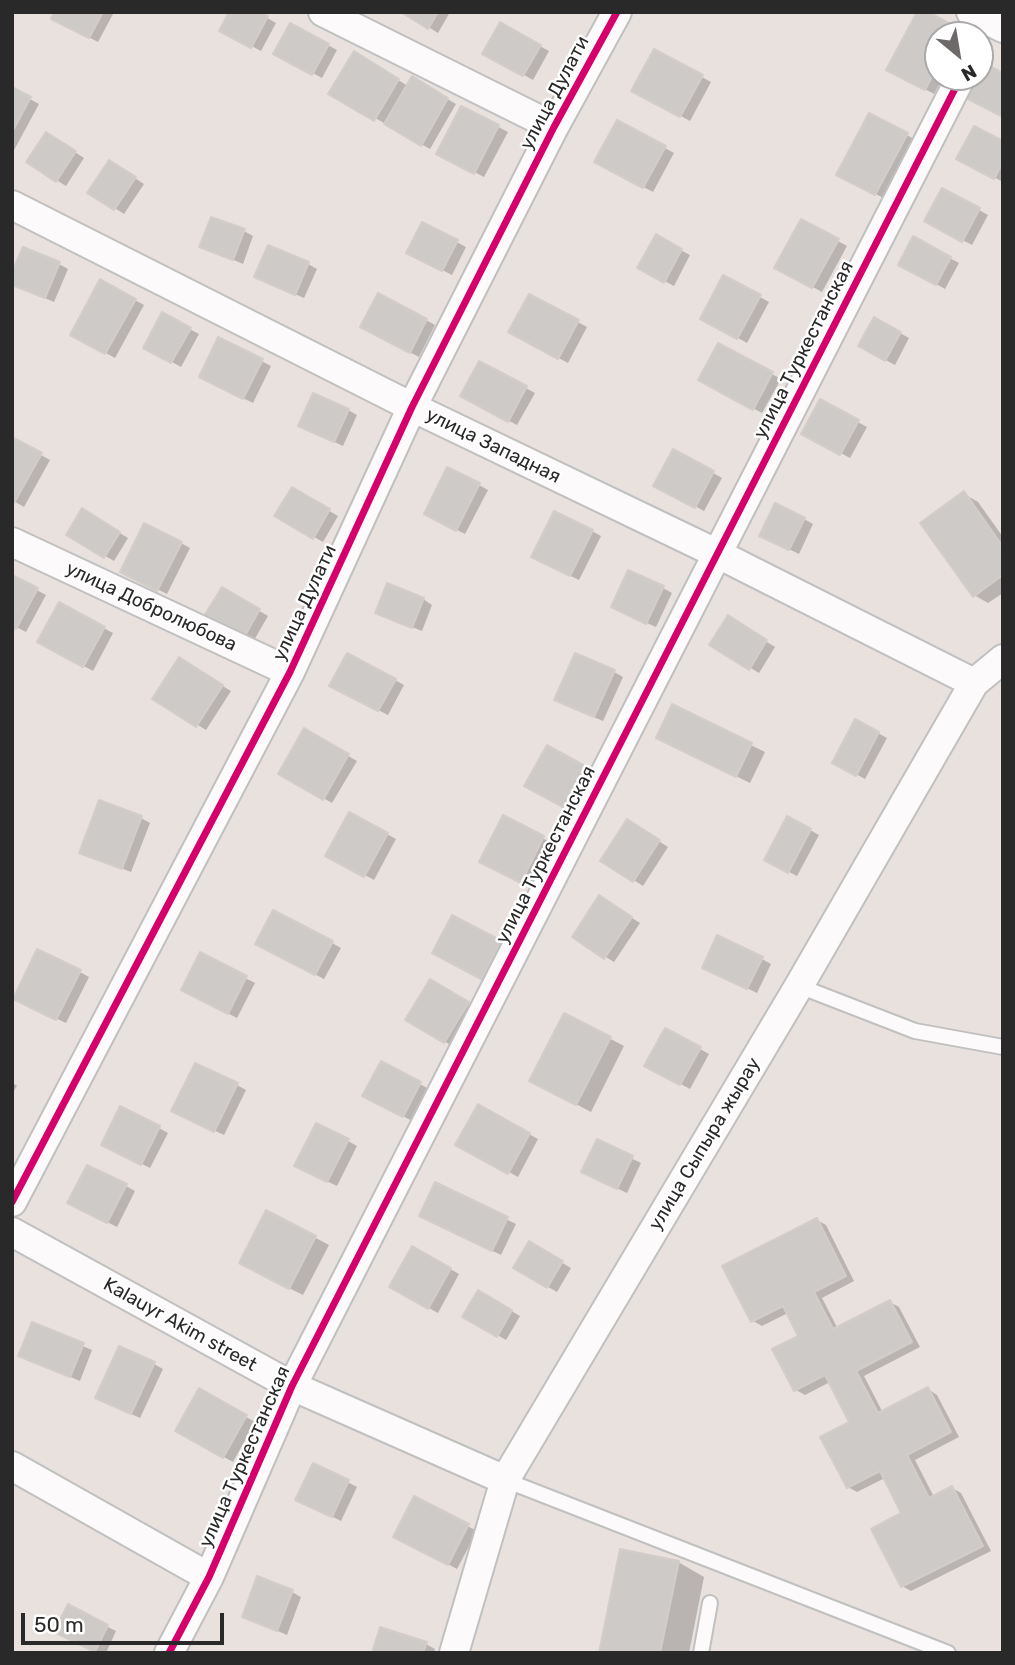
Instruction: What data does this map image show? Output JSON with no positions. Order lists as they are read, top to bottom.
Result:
{
  "streets": {
    "street": [
      "улица Дулати",
      "улица Туркестанская",
      "улица Западная",
      "улица Добролюбова",
      "улица Сыпыра жырау",
      "Kalauyr Akim street"
    ]
  },
  "crossings": [
    ["улица Дулати", "улица Западная"],
    ["улица Дулати", "улица Добролюбова"],
    ["улица Туркестанская", "улица Западная"],
    ["улица Туркестанская", "Kalauyr Akim street"],
    ["улица Западная", "улица Сыпыра жырау"],
    ["улица Сыпыра жырау", "Kalauyr Akim street"]
  ],
  "scale_bar": "50 m",
  "north": "bottom right"
}
